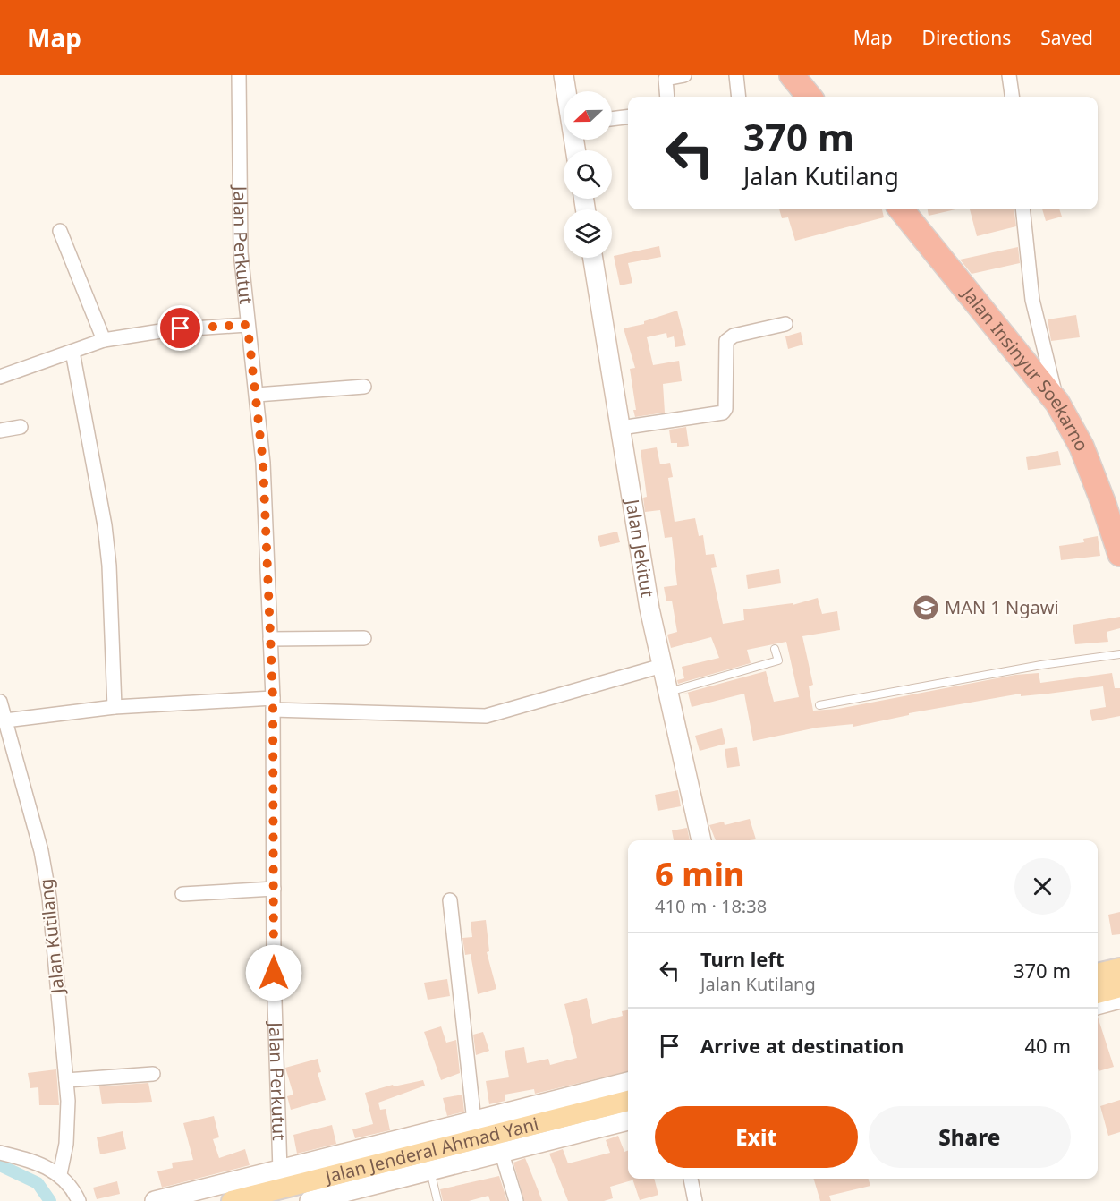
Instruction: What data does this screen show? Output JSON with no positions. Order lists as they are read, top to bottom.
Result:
{
  "streets": {
    "highway": ["Jalan Insinyur Soekarno"],
    "main road": ["Jalan Jenderal Ahmad Yani"],
    "street": ["Jalan Perkutut", "Jalan Jekitut", "Jalan Kutilang"]
  },
  "crossings": [
    ["Jalan Perkutut", "Jalan Jenderal Ahmad Yani"]
  ],
  "places": {
    "school or university": ["MAN 1 Ngawi"]
  },
  "north": "left",
  "page": {
    "header": "Map",
    "nav": ["Map", "Directions", "Saved"],
    "turn": ["370 m", "Jalan Kutilang"],
    "heading": ["6 min", "410 m · 18:38"],
    "list": [
      {
        "name": "Turn left",
        "note": "Jalan Kutilang",
        "value": "370 m"
      },
      {
        "name": "Arrive at destination",
        "value": "40 m"
      }
    ],
    "buttons": ["Exit", "Share"]
  }
}
